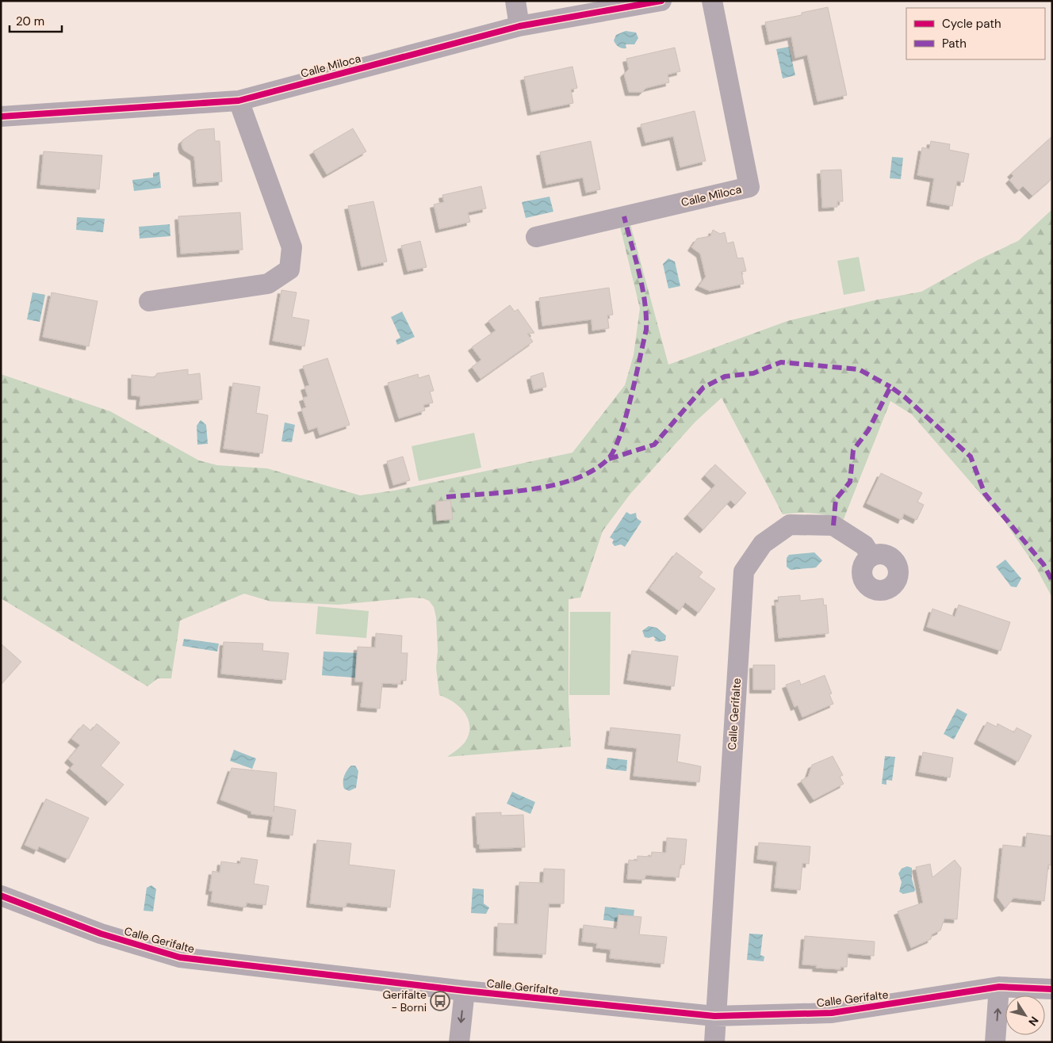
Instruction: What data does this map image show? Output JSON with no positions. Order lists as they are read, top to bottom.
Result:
{
  "streets": {
    "street": ["Calle Miloca", "Calle Gerifalte"]
  },
  "places": {
    "bus stop": ["Gerifalte - Borni"]
  },
  "legend": ["Cycle path", "Path"],
  "scale_bar": "20 m",
  "north": "bottom right"
}
